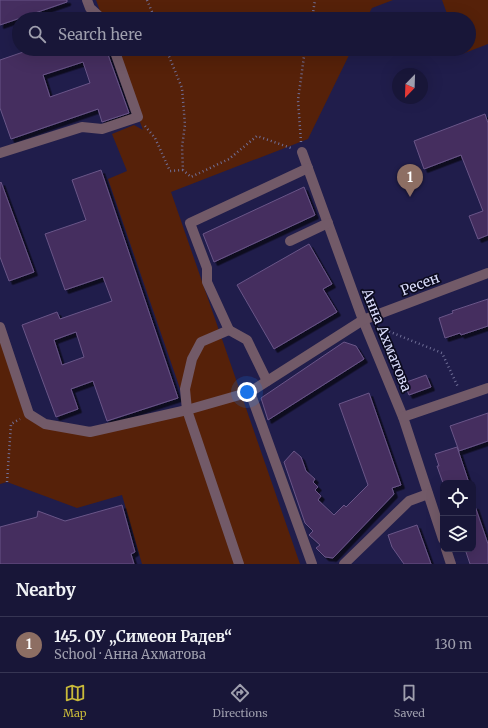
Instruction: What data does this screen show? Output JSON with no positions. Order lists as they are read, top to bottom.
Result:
{
  "streets": {
    "street": ["Ресен", "Анна Ахматова"]
  },
  "crossings": [
    ["Ресен", "Анна Ахматова"]
  ],
  "north": "bottom left",
  "page": {
    "search": "Search here",
    "pins": "1",
    "heading": "Nearby",
    "list": [
      {
        "mark": "1",
        "name": "145. ОУ „Симеон Радев“",
        "note": "School · Анна Ахматова",
        "value": "130 m"
      }
    ],
    "nav": ["Map", "Directions", "Saved"]
  }
}
